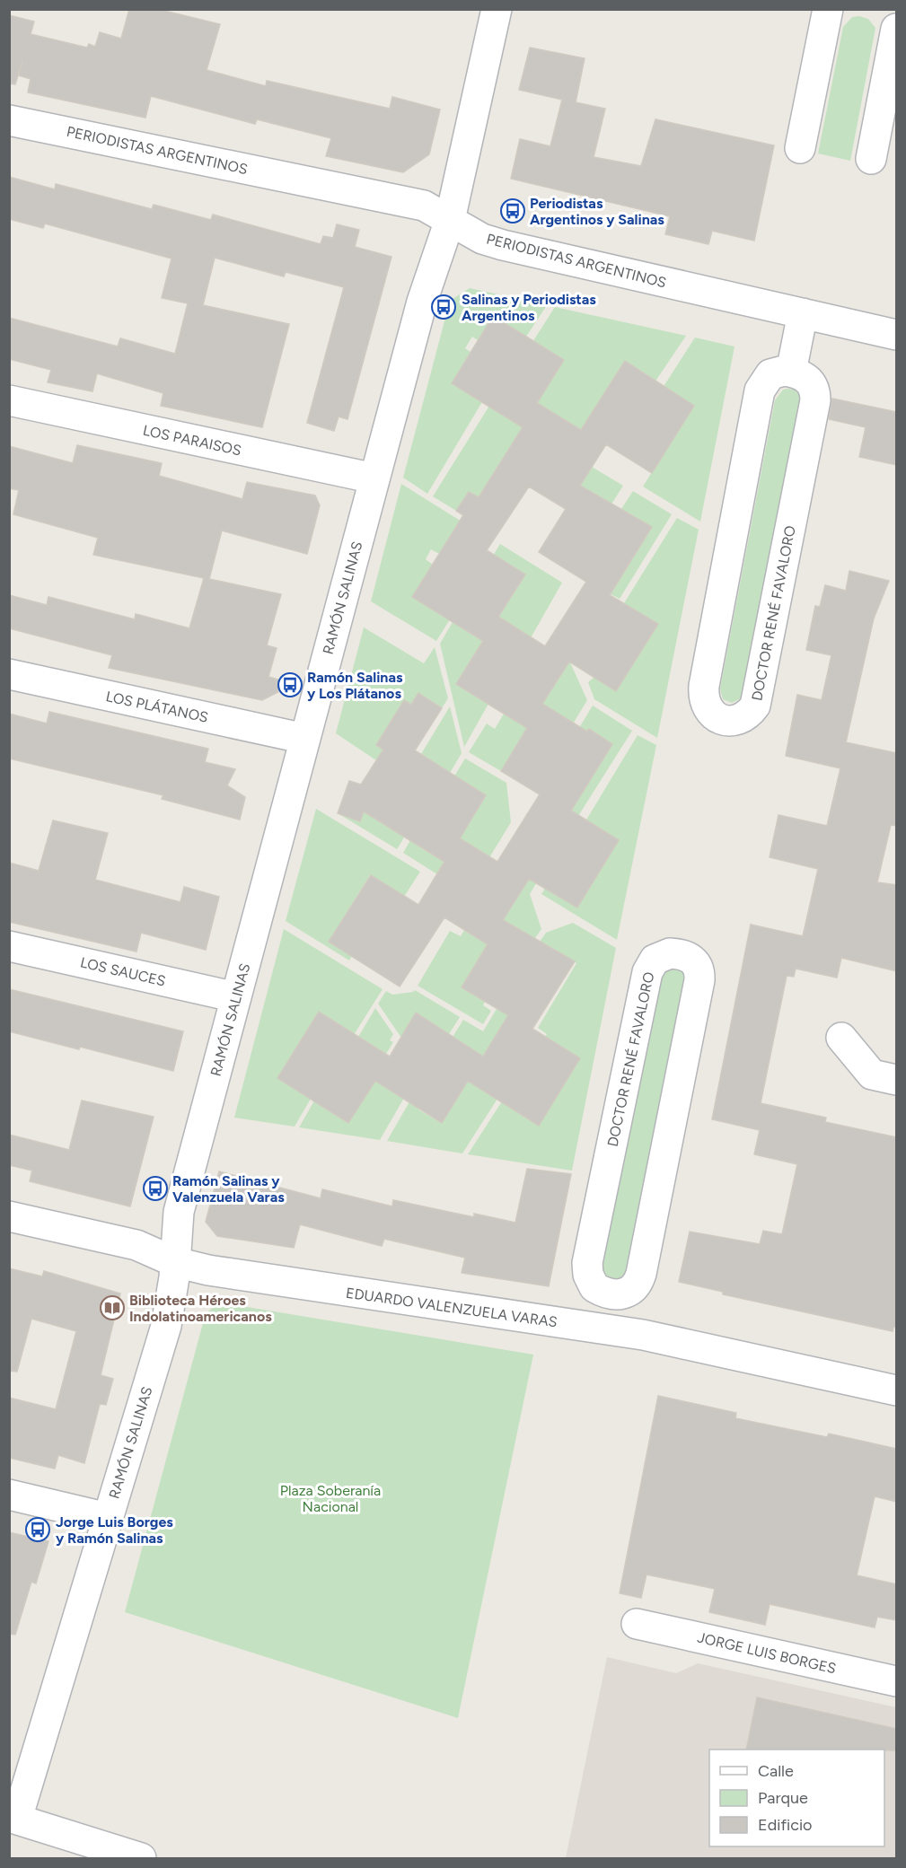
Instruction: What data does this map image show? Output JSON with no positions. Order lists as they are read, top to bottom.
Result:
{
  "streets": {
    "street": [
      "PERIODISTAS ARGENTINOS",
      "LOS PARAISOS",
      "RAMÓN SALINAS",
      "DOCTOR RENÉ FAVALORO",
      "LOS PLÁTANOS",
      "LOS SAUCES",
      "EDUARDO VALENZUELA VARAS",
      "JORGE LUIS BORGES"
    ]
  },
  "crossings": [
    ["PERIODISTAS ARGENTINOS", "RAMÓN SALINAS"],
    ["LOS PARAISOS", "RAMÓN SALINAS"],
    ["RAMÓN SALINAS", "LOS PLÁTANOS"],
    ["RAMÓN SALINAS", "LOS SAUCES"],
    ["RAMÓN SALINAS", "EDUARDO VALENZUELA VARAS"]
  ],
  "parks": ["Plaza Soberanía Nacional"],
  "places": {
    "bus stop": [
      "Periodistas Argentinos y Salinas",
      "Salinas y Periodistas Argentinos",
      "Ramón Salinas y Los Plátanos",
      "Ramón Salinas y Valenzuela Varas",
      "Jorge Luis Borges y Ramón Salinas"
    ],
    "library": ["Biblioteca Héroes Indolatinoamericanos"]
  },
  "legend": ["Calle", "Parque", "Edificio"]
}
